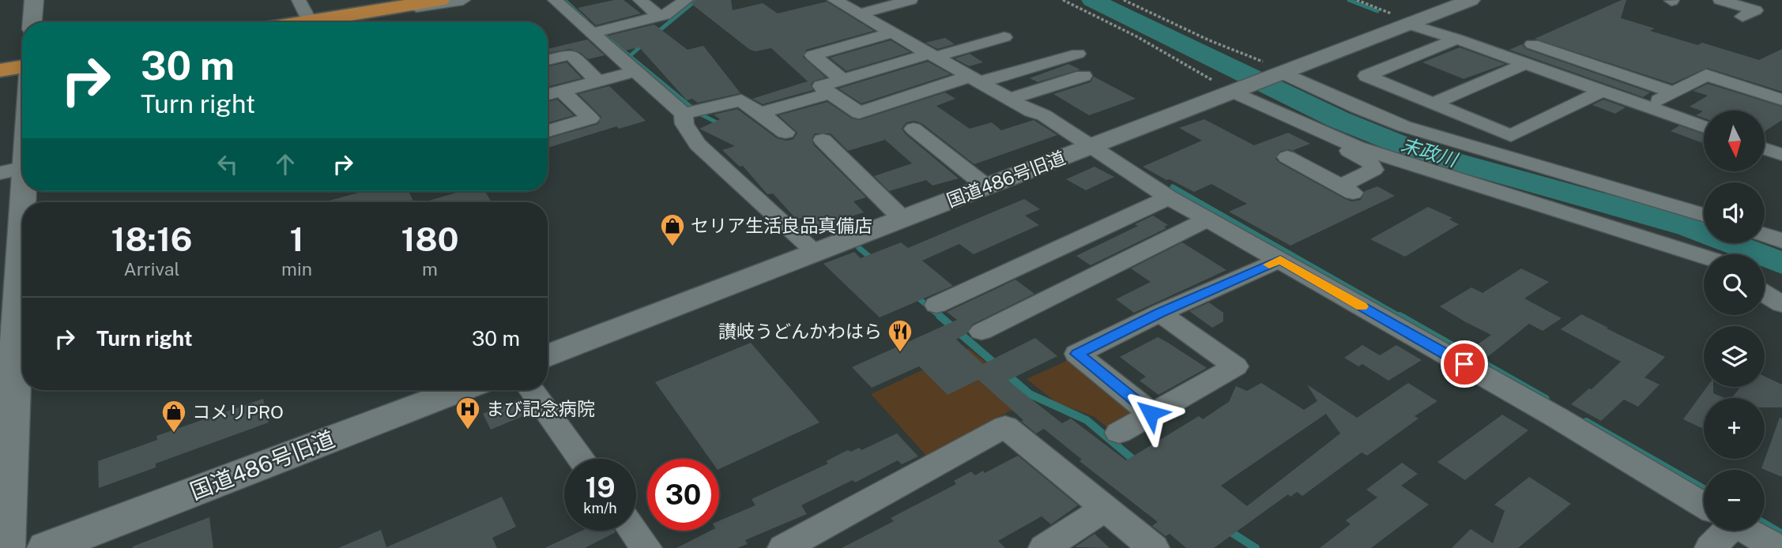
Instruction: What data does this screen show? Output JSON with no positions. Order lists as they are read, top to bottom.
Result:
{
  "streets": {
    "street": ["国道486号旧道"]
  },
  "water": ["末政川"],
  "places": {
    "shop": ["セリア生活良品真備店", "コメリPRO"],
    "restaurant": ["讃岐うどんかわはら"],
    "hospital": ["まび記念病院"]
  },
  "north": "bottom",
  "page": {
    "turn": ["30 m", "Turn right"],
    "map_buttons": ["+", "−"],
    "eta": [
      "18:16",
      "Arrival",
      "1",
      "min",
      "180",
      "m"
    ],
    "list": [
      {
        "name": "Turn right",
        "value": "30 m"
      }
    ],
    "speed": "19 km/h",
    "limit": "30"
  }
}
